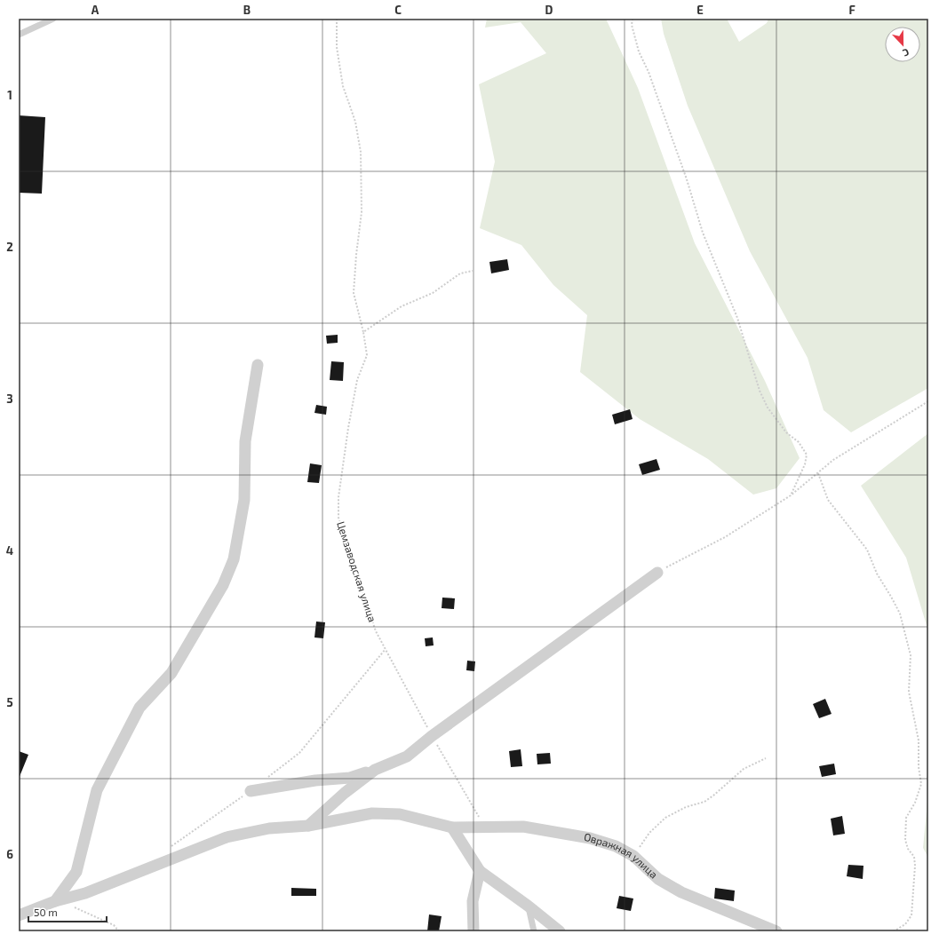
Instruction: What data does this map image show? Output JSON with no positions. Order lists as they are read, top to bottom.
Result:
{
  "streets": {
    "street": ["Овражная улица"],
    "path": ["Цемзаводская улица"]
  },
  "crossings": [
    ["Цемзаводская улица", "Овражная улица"]
  ],
  "scale_bar": "50 m",
  "north": "bottom",
  "grid": {
    "columns": [
      "A",
      "B",
      "C",
      "D",
      "E",
      "F"
    ],
    "rows": [
      "1",
      "2",
      "3",
      "4",
      "5",
      "6"
    ]
  }
}
